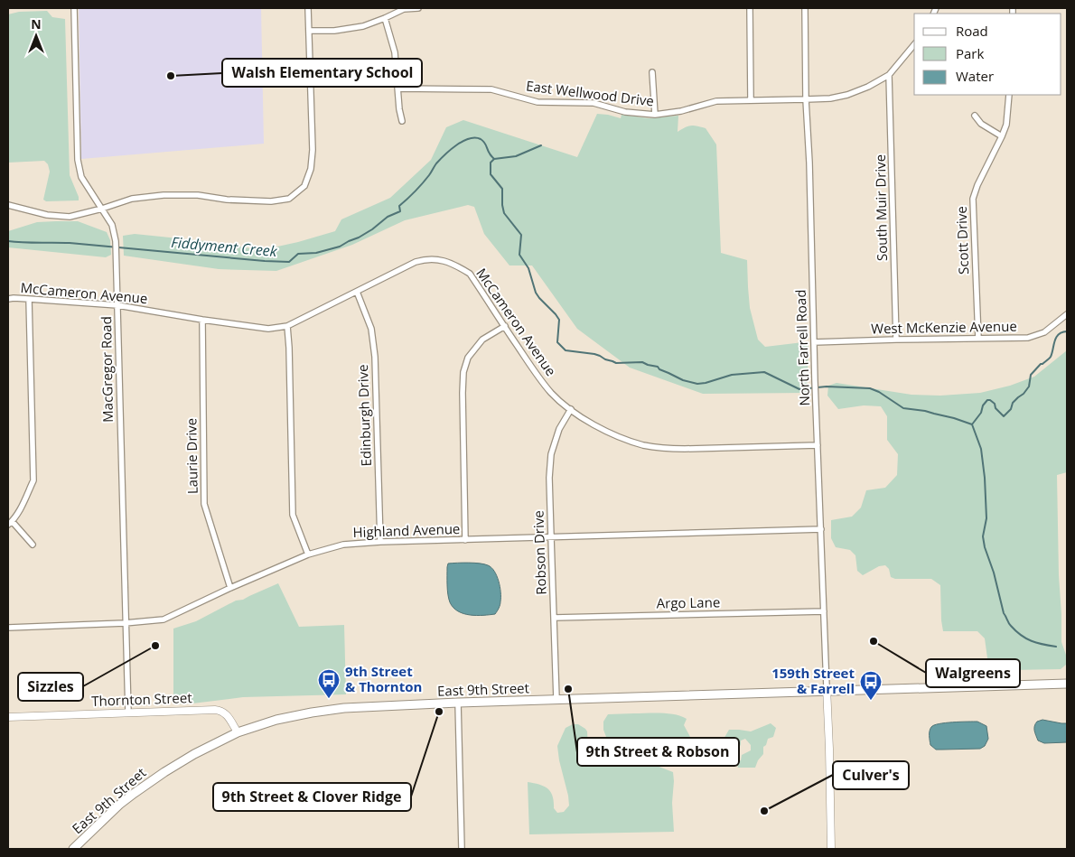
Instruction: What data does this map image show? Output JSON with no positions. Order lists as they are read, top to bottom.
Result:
{
  "streets": {
    "main road": ["East 9th Street"],
    "street": [
      "East Wellwood Drive",
      "South Muir Drive",
      "Scott Drive",
      "McCameron Avenue",
      "West McKenzie Avenue",
      "North Farrell Road",
      "MacGregor Road",
      "Edinburgh Drive",
      "Laurie Drive",
      "Highland Avenue",
      "Robson Drive",
      "Argo Lane",
      "Thornton Street"
    ]
  },
  "crossings": [
    ["East Wellwood Drive", "South Muir Drive"],
    ["East Wellwood Drive", "North Farrell Road"],
    ["South Muir Drive", "West McKenzie Avenue"],
    ["Scott Drive", "West McKenzie Avenue"],
    ["McCameron Avenue", "North Farrell Road"],
    ["McCameron Avenue", "MacGregor Road"],
    ["McCameron Avenue", "Edinburgh Drive"],
    ["McCameron Avenue", "Laurie Drive"],
    ["McCameron Avenue", "Robson Drive"],
    ["West McKenzie Avenue", "North Farrell Road"],
    ["North Farrell Road", "Highland Avenue"],
    ["North Farrell Road", "Argo Lane"],
    ["North Farrell Road", "East 9th Street"],
    ["MacGregor Road", "Highland Avenue"],
    ["MacGregor Road", "Thornton Street"],
    ["Edinburgh Drive", "Highland Avenue"],
    ["Laurie Drive", "Highland Avenue"],
    ["Highland Avenue", "Robson Drive"],
    ["Robson Drive", "Argo Lane"],
    ["Robson Drive", "East 9th Street"],
    ["East 9th Street", "Thornton Street"]
  ],
  "water": ["Fiddyment Creek"],
  "places": {
    "other": [
      "Walsh Elementary School",
      "Walgreens",
      "Sizzles",
      "9th Street & Robson",
      "9th Street & Clover Ridge",
      "Culver's"
    ],
    "bus stop": ["9th Street & Thornton", "159th Street & Farrell"]
  },
  "legend": ["Road", "Park", "Water"],
  "north": "top"
}
